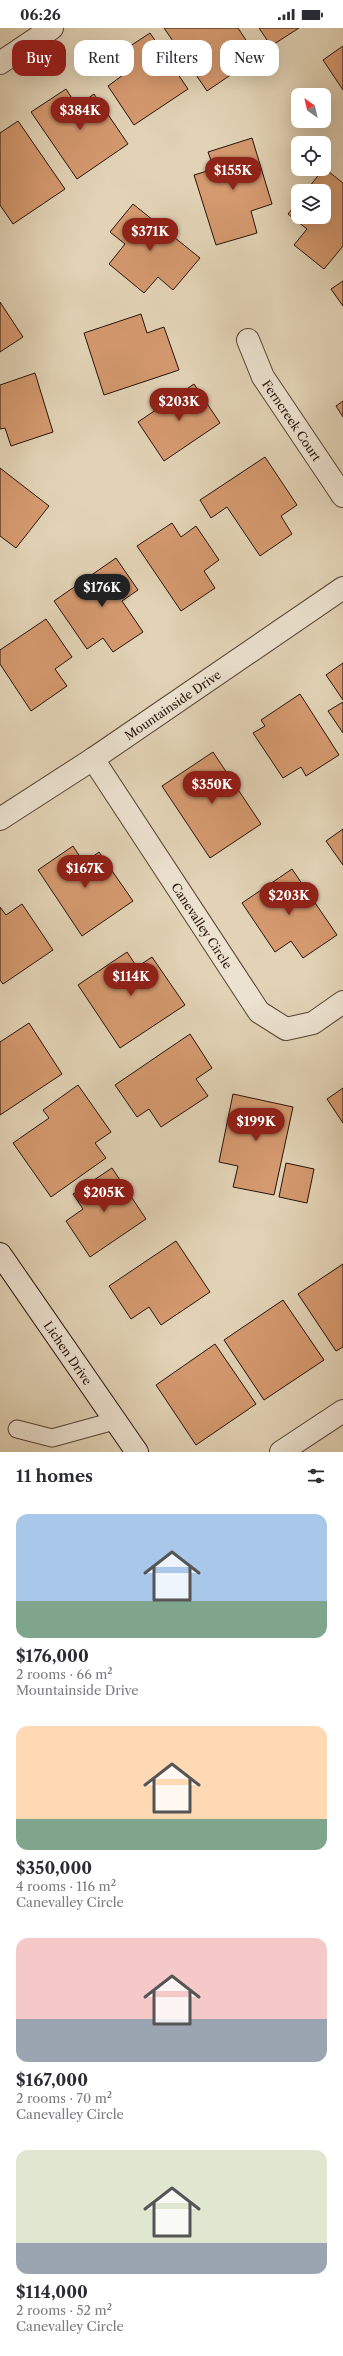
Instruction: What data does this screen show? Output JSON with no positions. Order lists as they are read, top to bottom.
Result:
{
  "streets": {
    "street": [
      "Ferncreek Court",
      "Mountainside Drive",
      "Canevalley Circle",
      "Lichen Drive"
    ]
  },
  "crossings": [
    ["Mountainside Drive", "Canevalley Circle"]
  ],
  "north": "top left",
  "page": {
    "status": "06:26",
    "chip": [
      "Buy",
      "Rent",
      "Filters",
      "New"
    ],
    "price": [
      "$384K",
      "$155K",
      "$371K",
      "$203K",
      "$176K",
      "$350K",
      "$167K",
      "$203K",
      "$114K",
      "$199K",
      "$205K"
    ],
    "heading": "11 homes",
    "list": [
      {
        "name": "$176,000",
        "note": "2 rooms · 66 m² · Mountainside Drive"
      },
      {
        "name": "$350,000",
        "note": "4 rooms · 116 m² · Canevalley Circle"
      },
      {
        "name": "$167,000",
        "note": "2 rooms · 70 m² · Canevalley Circle"
      },
      {
        "name": "$114,000",
        "note": "2 rooms · 52 m² · Canevalley Circle"
      }
    ]
  }
}
